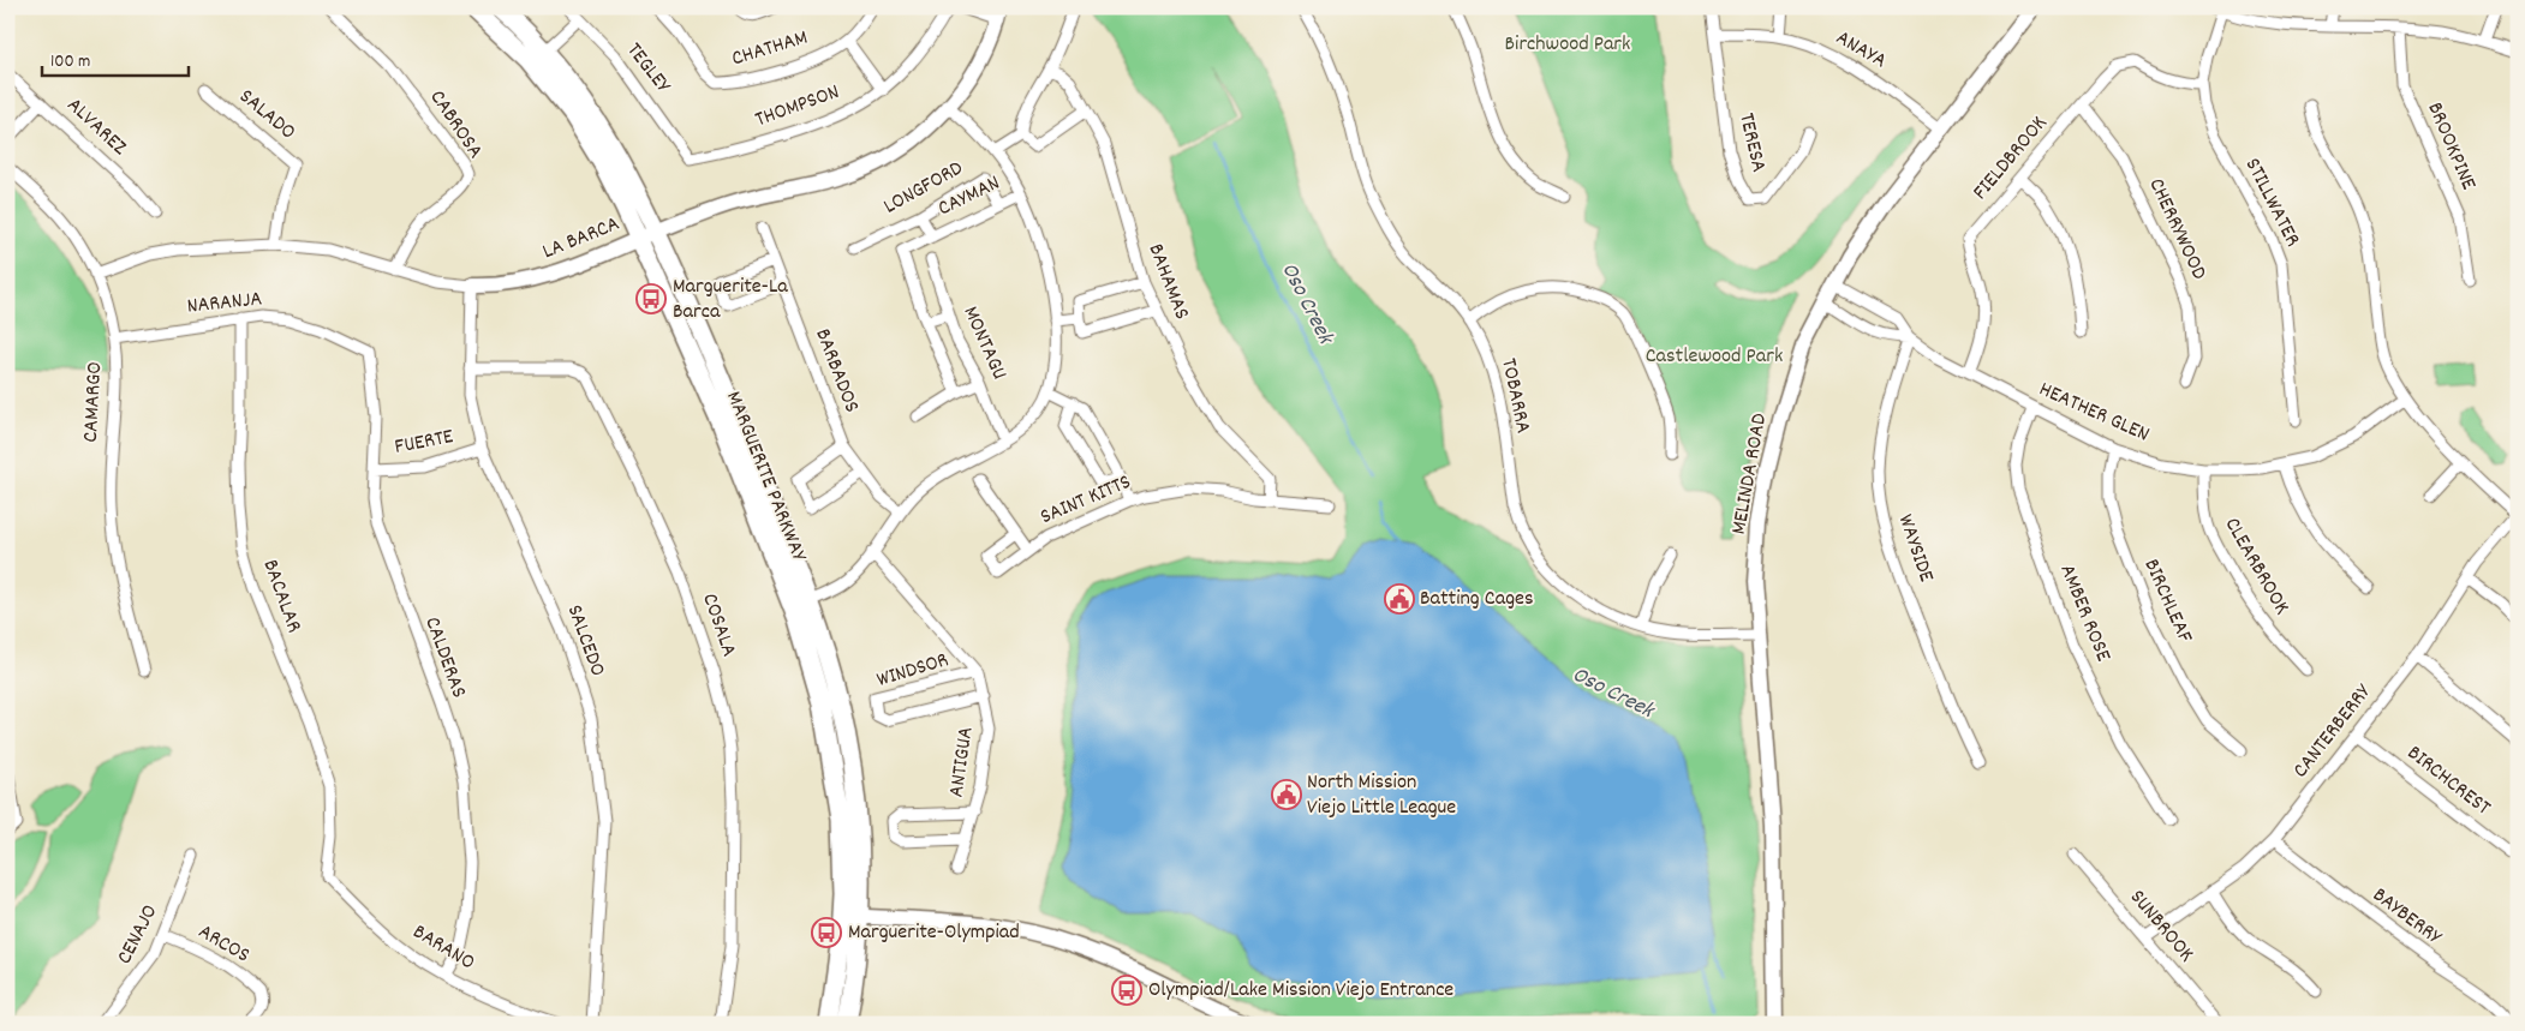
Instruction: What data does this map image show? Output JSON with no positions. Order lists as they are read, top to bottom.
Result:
{
  "streets": {
    "main road": ["LA BARCA", "MELINDA ROAD", "MARGUERITE PARKWAY"],
    "street": [
      "CHATHAM",
      "ANAYA",
      "TEGLEY",
      "THOMPSON",
      "SALADO",
      "CABROSA",
      "ALVAREZ",
      "TERESA",
      "BROOKPINE",
      "FIELDBROOK",
      "LONGFORD",
      "CAYMAN",
      "STILLWATER",
      "CHERRYWOOD",
      "BAHAMAS",
      "NARANJA",
      "MONTAGU",
      "BARBADOS",
      "TOBARRA",
      "CAMARGO",
      "HEATHER GLEN",
      "FUERTE",
      "SAINT KITTS",
      "WAYSIDE",
      "CLEARBROOK",
      "BACALAR",
      "BIRCHLEAF",
      "AMBER ROSE",
      "COSALA",
      "SALCEDO",
      "CALDERAS",
      "WINDSOR",
      "CANTERBERRY",
      "ANTIGUA",
      "BIRCHCREST",
      "BAYBERRY",
      "SUNBROOK",
      "CENAJO",
      "ARCOS",
      "BARANO"
    ]
  },
  "crossings": [
    ["ANAYA", "TERESA"],
    ["ANAYA", "MELINDA ROAD"],
    ["TEGLEY", "THOMPSON"],
    ["SALADO", "LA BARCA"],
    ["CABROSA", "LA BARCA"],
    ["FIELDBROOK", "STILLWATER"],
    ["FIELDBROOK", "CHERRYWOOD"],
    ["FIELDBROOK", "HEATHER GLEN"],
    ["LONGFORD", "CAYMAN"],
    ["LA BARCA", "CAMARGO"],
    ["LA BARCA", "MARGUERITE PARKWAY"],
    ["LA BARCA", "SALCEDO"],
    ["BAHAMAS", "SAINT KITTS"],
    ["NARANJA", "CAMARGO"],
    ["NARANJA", "BACALAR"],
    ["NARANJA", "CALDERAS"],
    ["TOBARRA", "MELINDA ROAD"],
    ["HEATHER GLEN", "MELINDA ROAD"],
    ["HEATHER GLEN", "WAYSIDE"],
    ["HEATHER GLEN", "CLEARBROOK"],
    ["HEATHER GLEN", "BIRCHLEAF"],
    ["HEATHER GLEN", "AMBER ROSE"],
    ["FUERTE", "SALCEDO"],
    ["FUERTE", "CALDERAS"],
    ["BACALAR", "BARANO"],
    ["COSALA", "SALCEDO"],
    ["CALDERAS", "BARANO"],
    ["WINDSOR", "ANTIGUA"],
    ["CANTERBERRY", "BIRCHCREST"],
    ["CANTERBERRY", "BAYBERRY"],
    ["CANTERBERRY", "SUNBROOK"],
    ["CENAJO", "ARCOS"]
  ],
  "water": ["Oso Creek"],
  "parks": ["Birchwood Park", "Castlewood Park"],
  "places": {
    "bus stop": ["Marguerite-La Barca", "Marguerite-Olympiad", "Olympiad/Lake Mission Viejo Entrance"],
    "public building": ["Batting Cages", "North Mission Viejo Little League"]
  },
  "scale_bar": "100 m"
}
